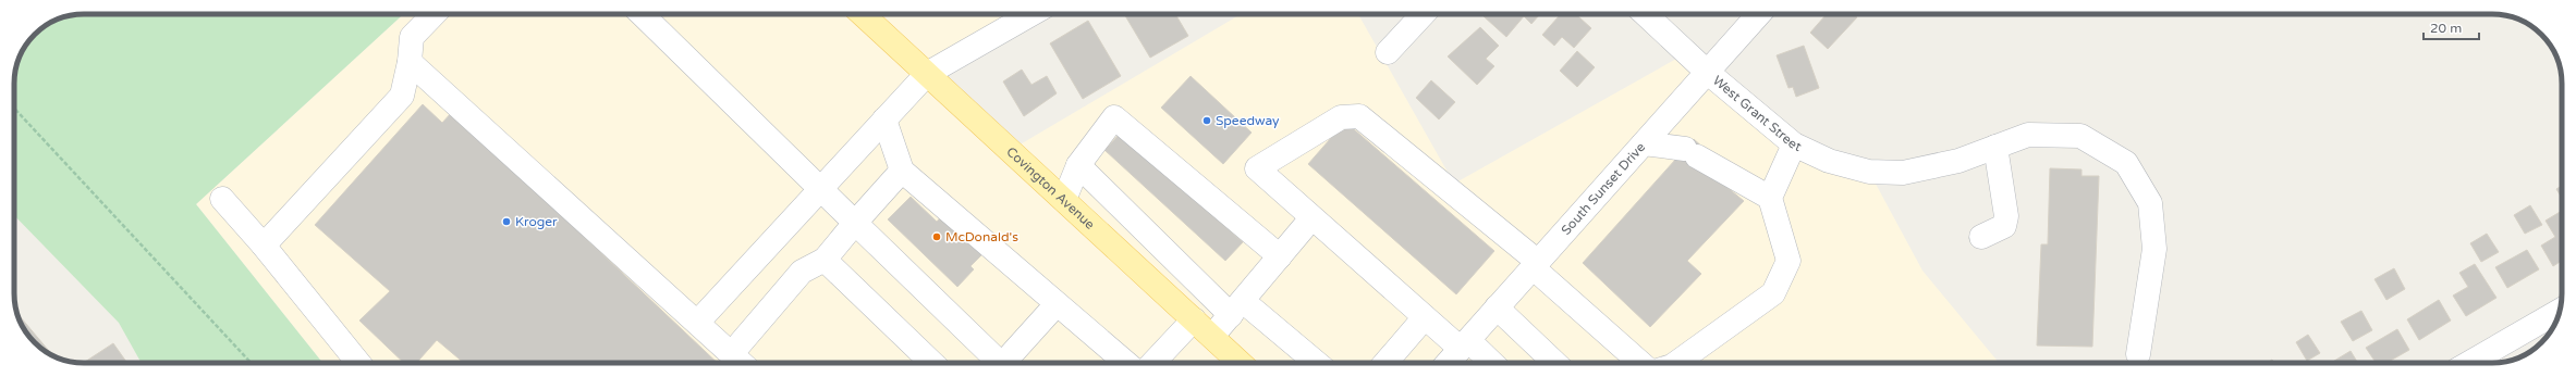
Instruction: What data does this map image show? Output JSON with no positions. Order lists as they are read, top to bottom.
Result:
{
  "streets": {
    "main road": ["Covington Avenue"],
    "street": ["West Grant Street", "South Sunset Drive"]
  },
  "crossings": [
    ["West Grant Street", "South Sunset Drive"]
  ],
  "places": ["Speedway", "Kroger", "McDonald's"],
  "scale_bar": "20 m"
}
